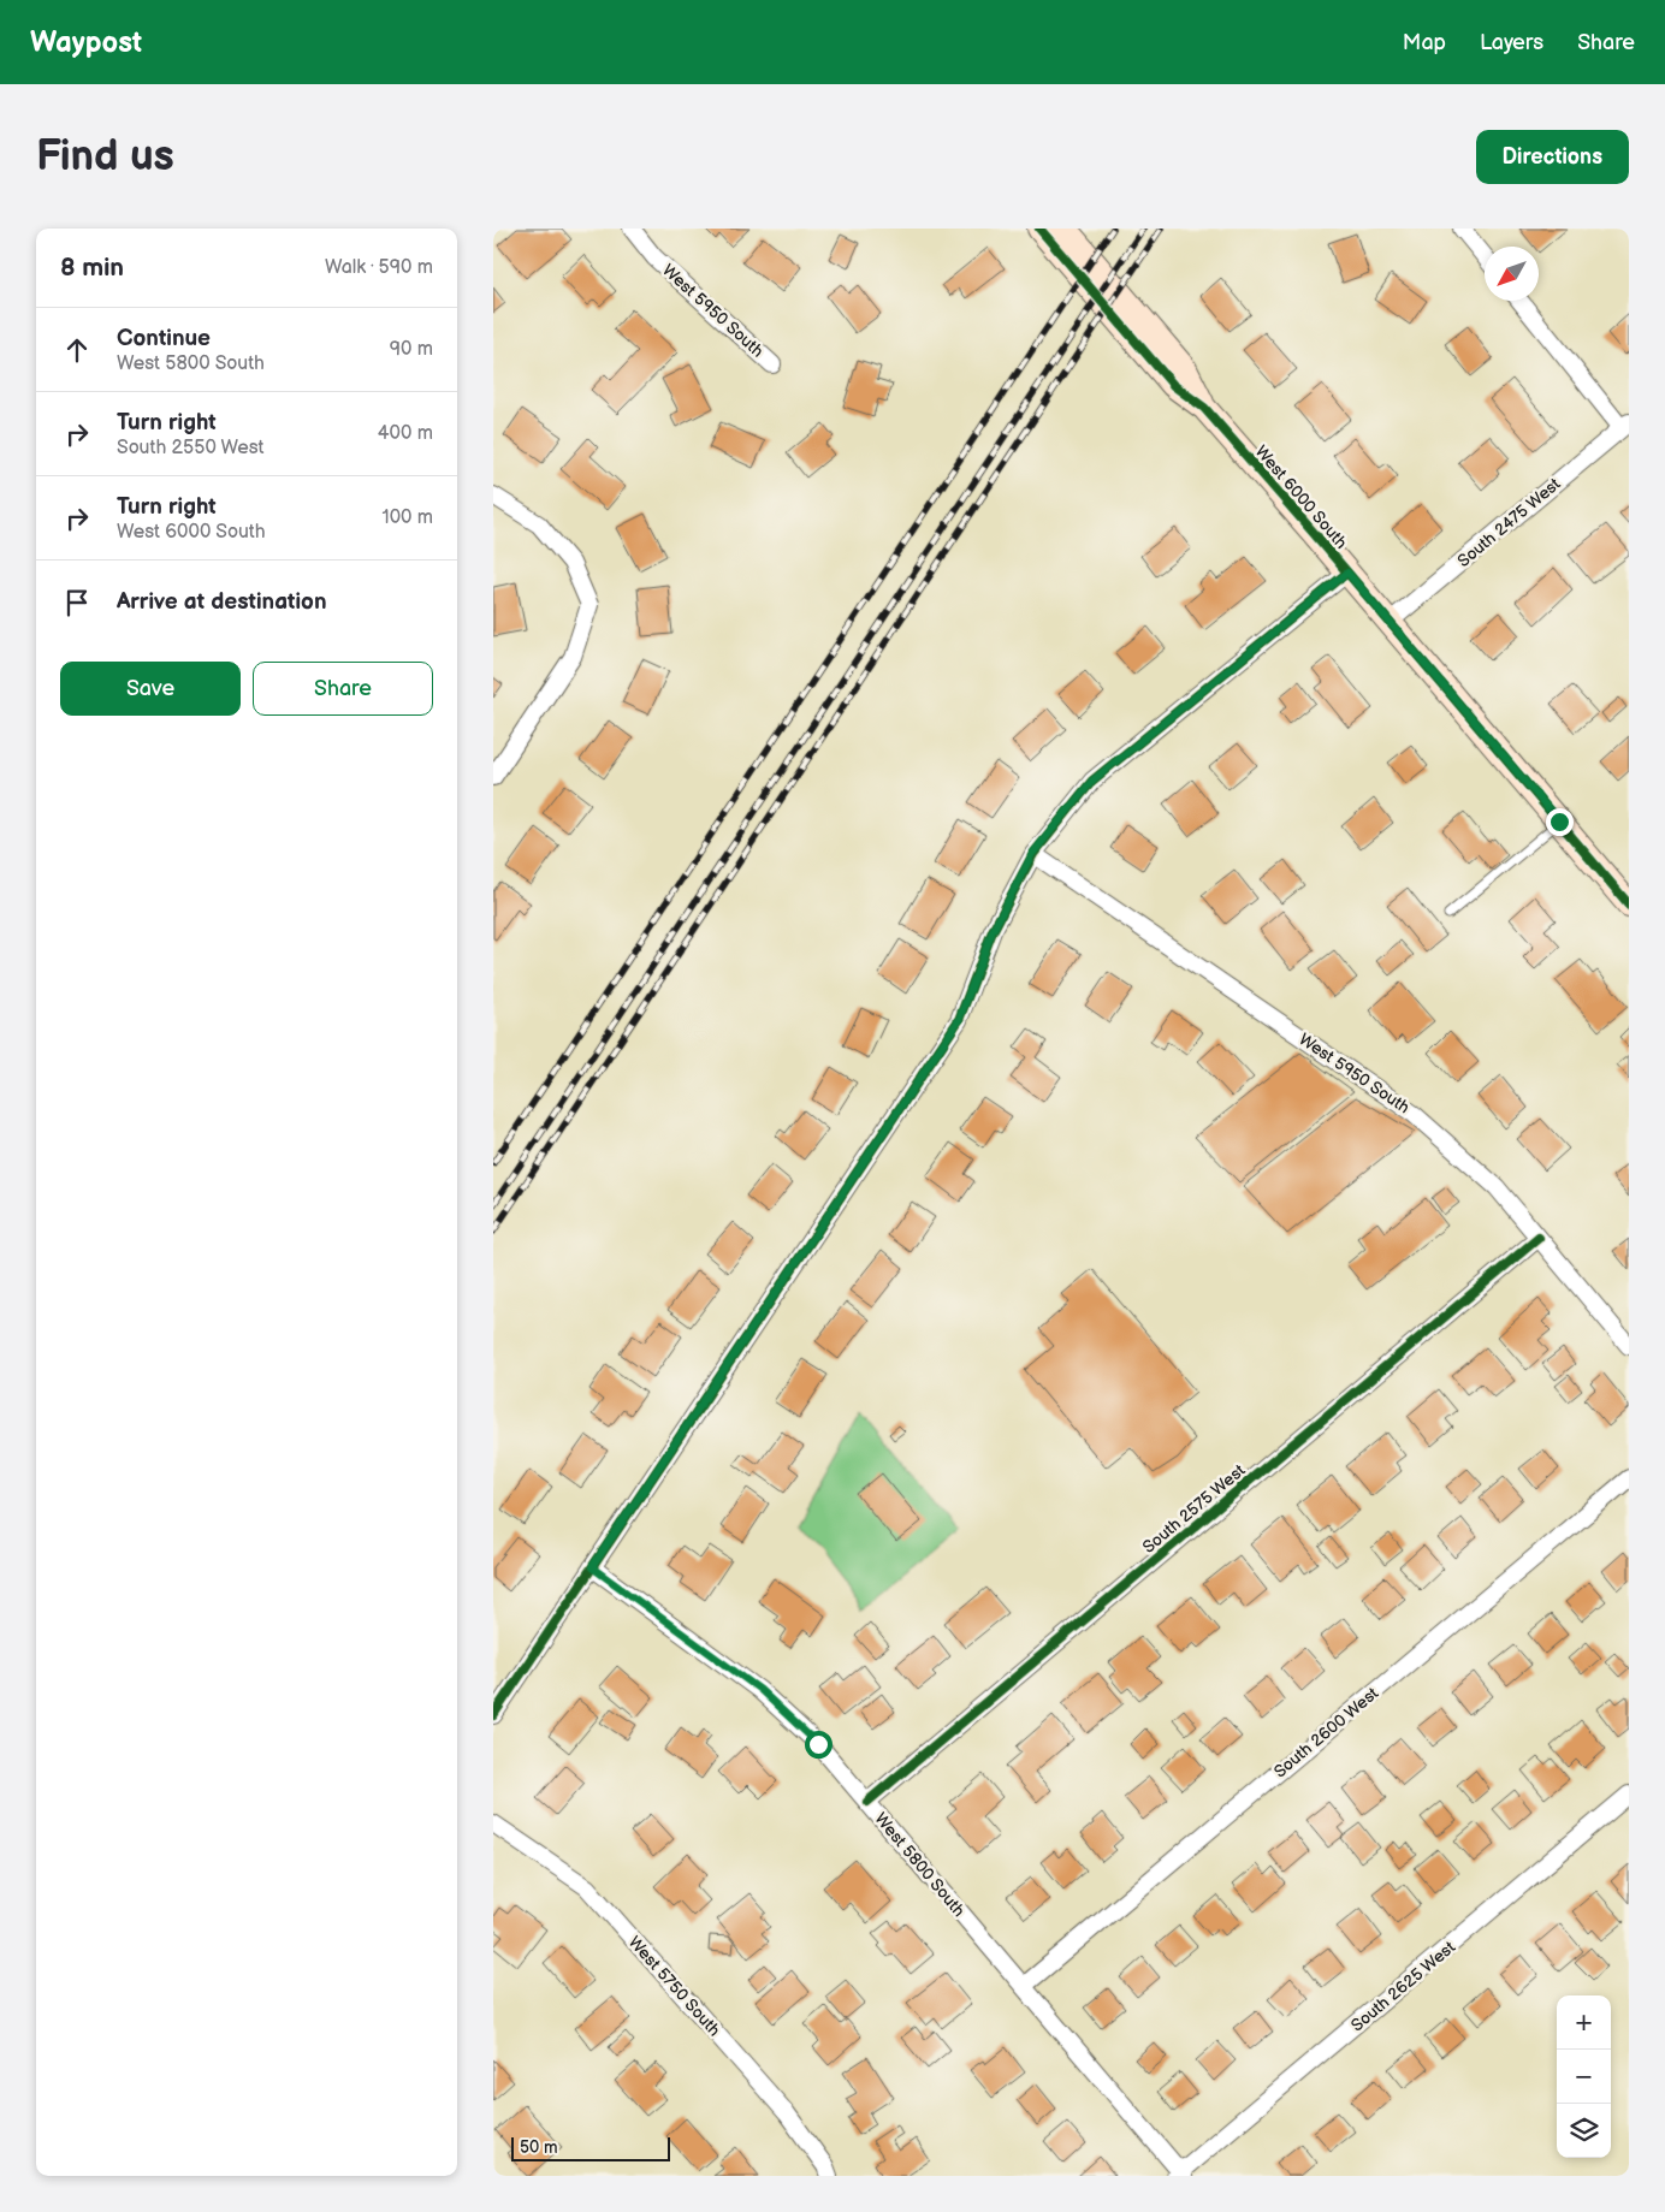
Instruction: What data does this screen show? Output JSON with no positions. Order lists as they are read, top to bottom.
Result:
{
  "streets": {
    "street": [
      "West 5950 South",
      "West 6000 South",
      "South 2475 West",
      "South 2575 West",
      "South 2600 West",
      "West 5800 South",
      "West 5750 South",
      "South 2625 West"
    ]
  },
  "crossings": [
    ["West 5950 South", "South 2575 West"],
    ["West 6000 South", "South 2475 West"],
    ["South 2575 West", "West 5800 South"],
    ["South 2600 West", "West 5800 South"],
    ["West 5800 South", "South 2625 West"]
  ],
  "scale_bar": "50 m",
  "north": "bottom left",
  "page": {
    "header": "Waypost",
    "nav": ["Map", "Layers", "Share"],
    "buttons": [
      "Directions",
      ["Save", "Share"]
    ],
    "title": "Find us",
    "heading": ["8 min", "Walk · 590 m"],
    "list": [
      ["Continue", "West 5800 South", "90 m"],
      ["Turn right", "South 2550 West", "400 m"],
      ["Turn right", "West 6000 South", "100 m"],
      "Arrive at destination"
    ],
    "map_buttons": ["+", "−"],
    "scale": "50 m"
  }
}
